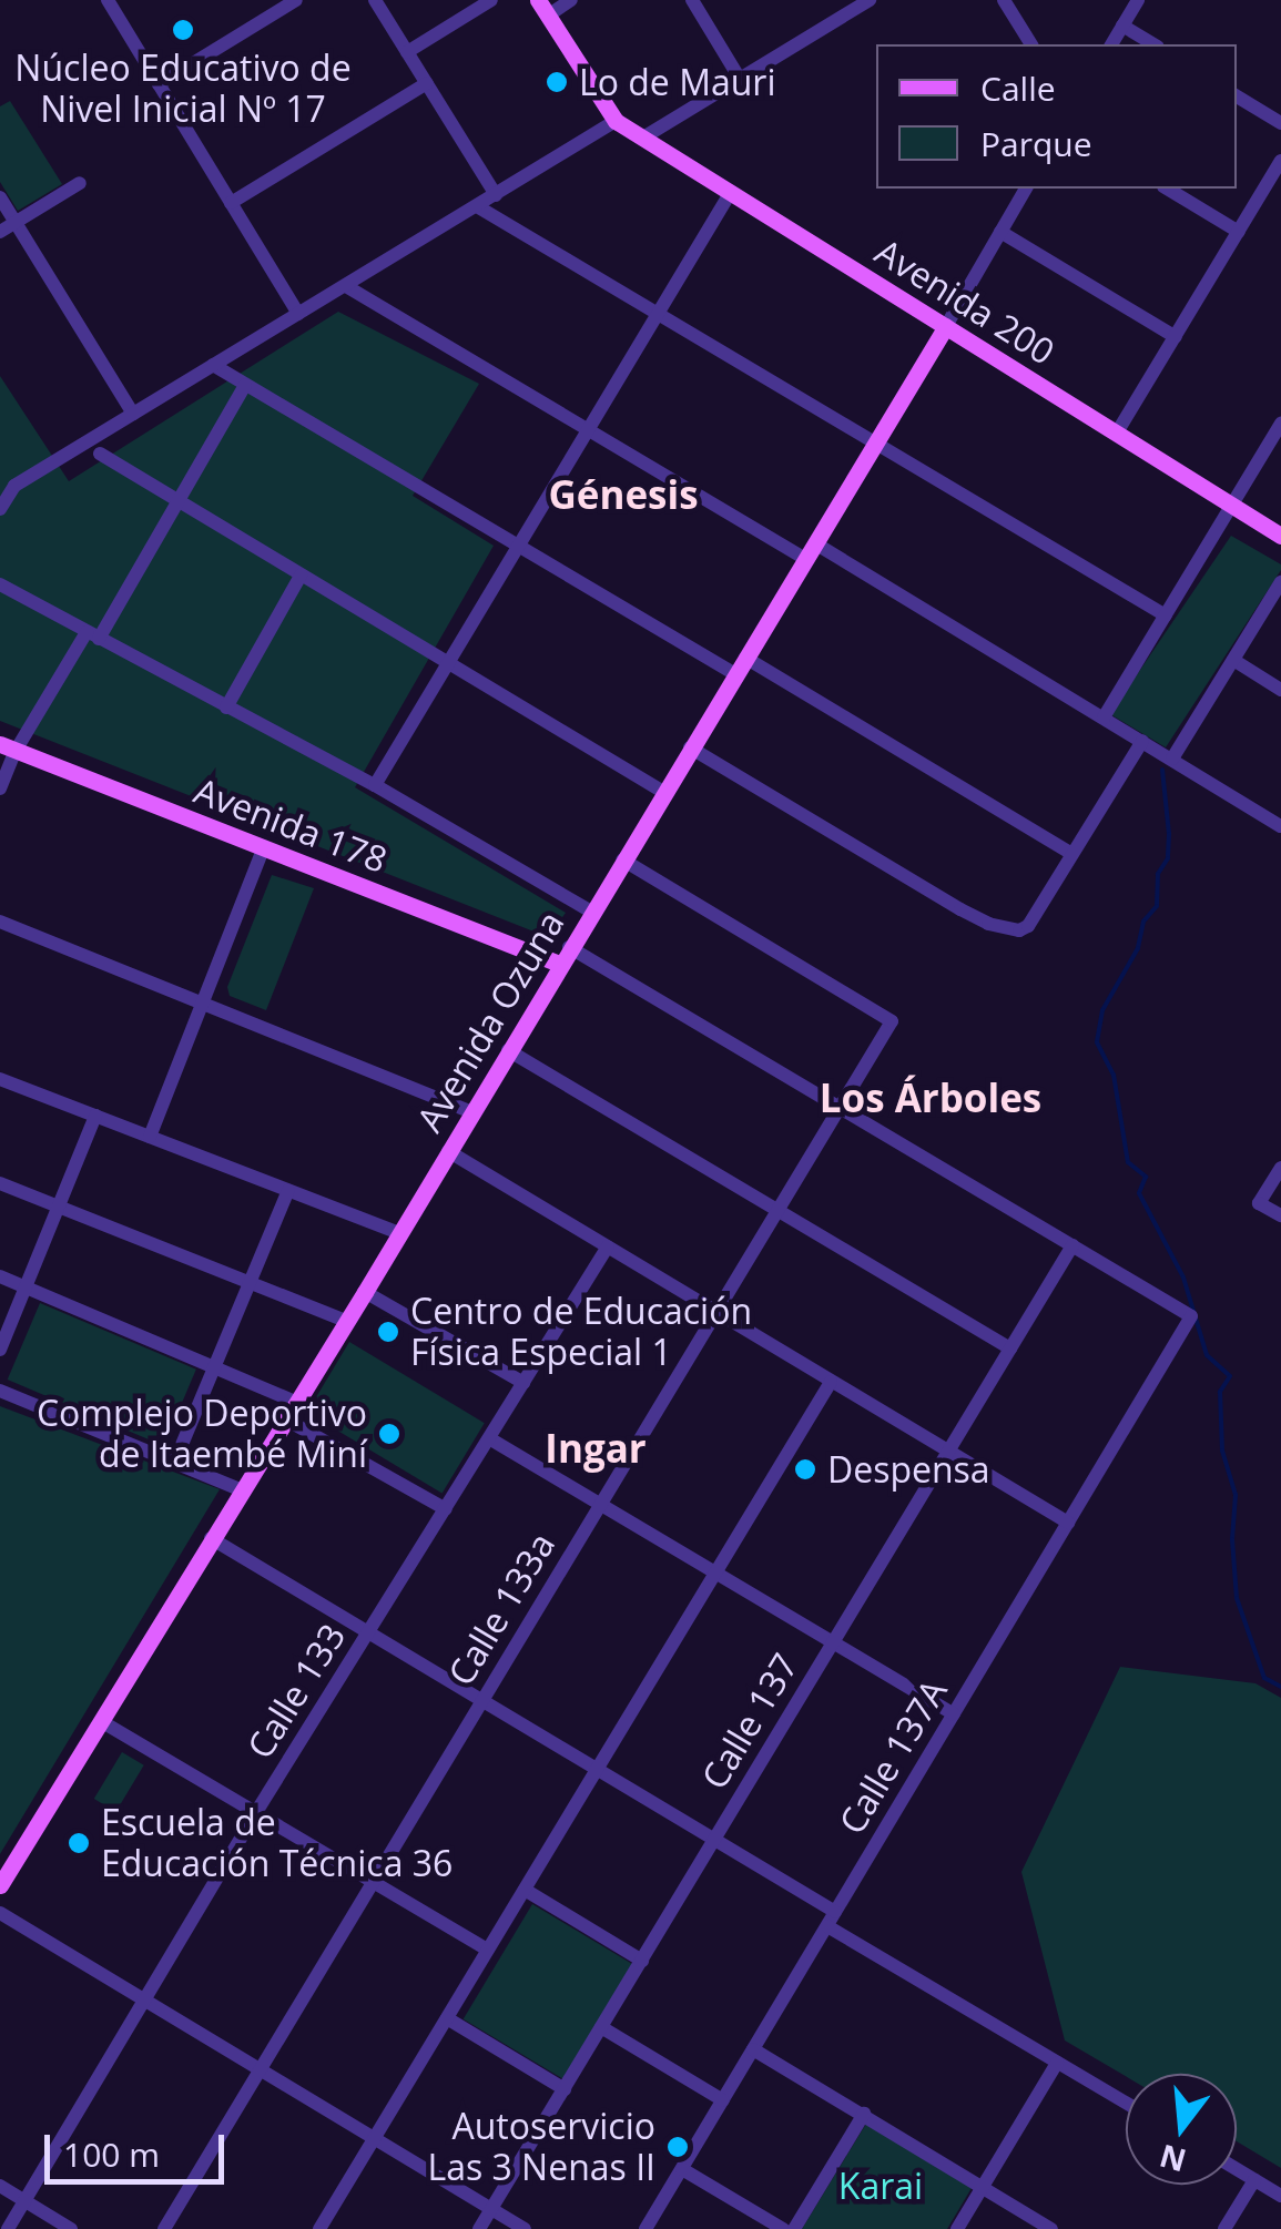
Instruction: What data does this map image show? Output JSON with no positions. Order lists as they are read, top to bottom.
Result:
{
  "streets": {
    "main road": ["Avenida 200", "Avenida 178", "Avenida Ozuna"],
    "street": [
      "Calle 133a",
      "Calle 133",
      "Calle 137",
      "Calle 137A"
    ]
  },
  "crossings": [
    ["Avenida 200", "Avenida Ozuna"],
    ["Avenida 178", "Avenida Ozuna"],
    ["Avenida Ozuna", "Calle 133a"],
    ["Calle 137", "Calle 137A"]
  ],
  "districts": ["Génesis", "Los Árboles", "Ingar"],
  "parks": ["Karai"],
  "places": [
    "Núcleo Educativo de Nivel Inicial Nº 17",
    "Lo de Mauri",
    "Centro de Educación Física Especial 1",
    "Complejo Deportivo de Itaembé Miní",
    "Despensa",
    "Escuela de Educación Técnica 36",
    "Autoservicio Las 3 Nenas II"
  ],
  "legend": ["Calle", "Parque"],
  "scale_bar": "100 m",
  "north": "bottom"
}
